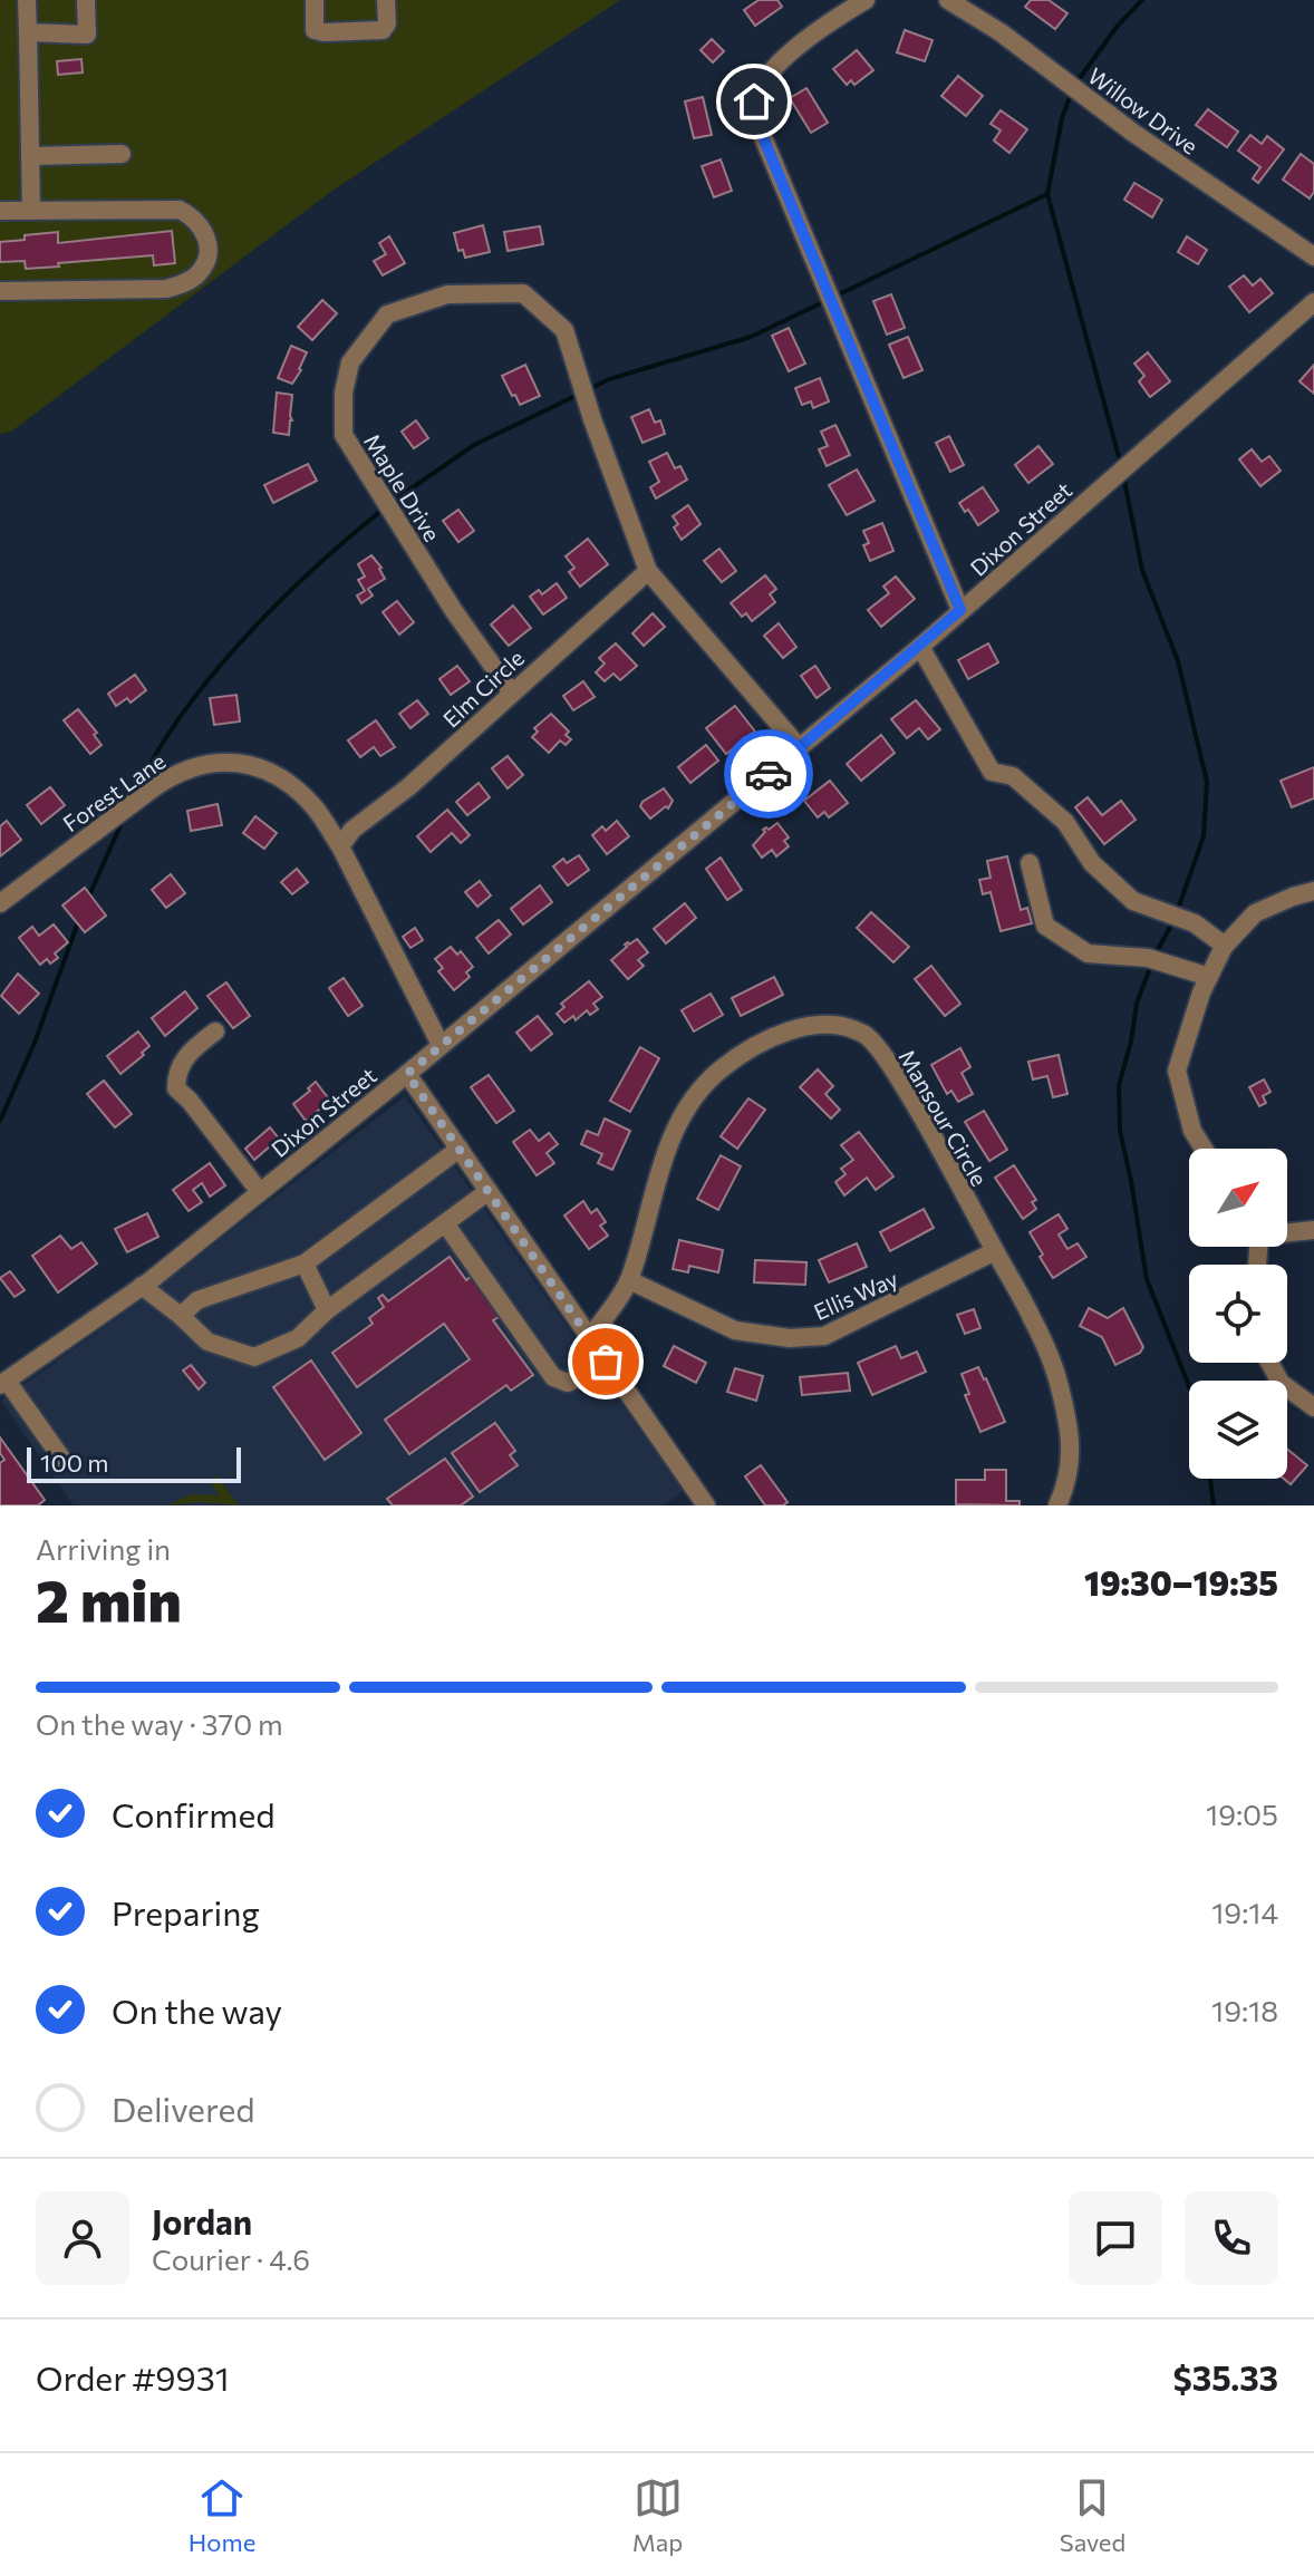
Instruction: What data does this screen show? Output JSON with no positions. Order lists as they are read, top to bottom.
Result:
{
  "streets": {
    "street": [
      "Willow Drive",
      "Maple Drive",
      "Dixon Street",
      "Elm Circle",
      "Forest Lane",
      "Mansour Circle",
      "Ellis Way"
    ]
  },
  "crossings": [
    ["Maple Drive", "Elm Circle"],
    ["Elm Circle", "Forest Lane"],
    ["Mansour Circle", "Ellis Way"]
  ],
  "scale_bar": "100 m",
  "north": "top right",
  "page": {
    "scale": "100 m",
    "heading": ["2 min", "Arriving in", "19:30–19:35"],
    "panel": [
      "Jordan",
      "Courier · 4.6",
      "Order #9931",
      "$35.33"
    ],
    "bar": "On the way · 370 m",
    "list": [
      ["Confirmed", "19:05"],
      ["Preparing", "19:14"],
      ["On the way", "19:18"],
      "Delivered"
    ],
    "tabs": ["Home", "Map", "Saved"]
  }
}
